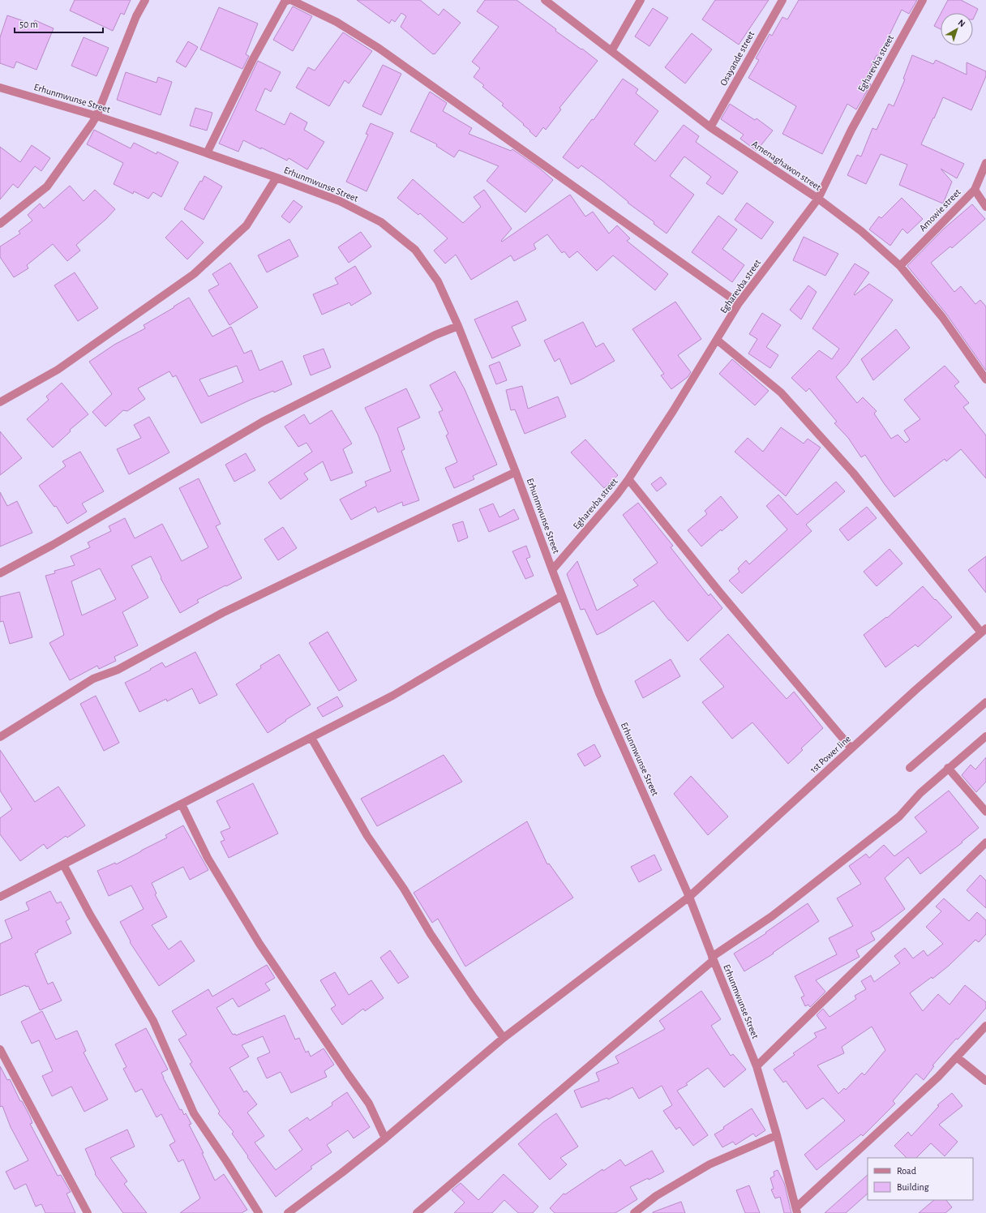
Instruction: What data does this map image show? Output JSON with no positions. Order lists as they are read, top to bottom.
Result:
{
  "streets": {
    "street": [
      "Osayande street",
      "Egharevba street",
      "Erhunmwunse Street",
      "Amenaghawon street",
      "Amowie street",
      "1st Power line"
    ]
  },
  "crossings": [
    ["Osayande street", "Amenaghawon street"],
    ["Egharevba street", "Erhunmwunse Street"],
    ["Egharevba street", "Amenaghawon street"],
    ["Erhunmwunse Street", "1st Power line"],
    ["Amenaghawon street", "Amowie street"]
  ],
  "legend": ["Road", "Building"],
  "scale_bar": "50 m",
  "north": "top right"
}
